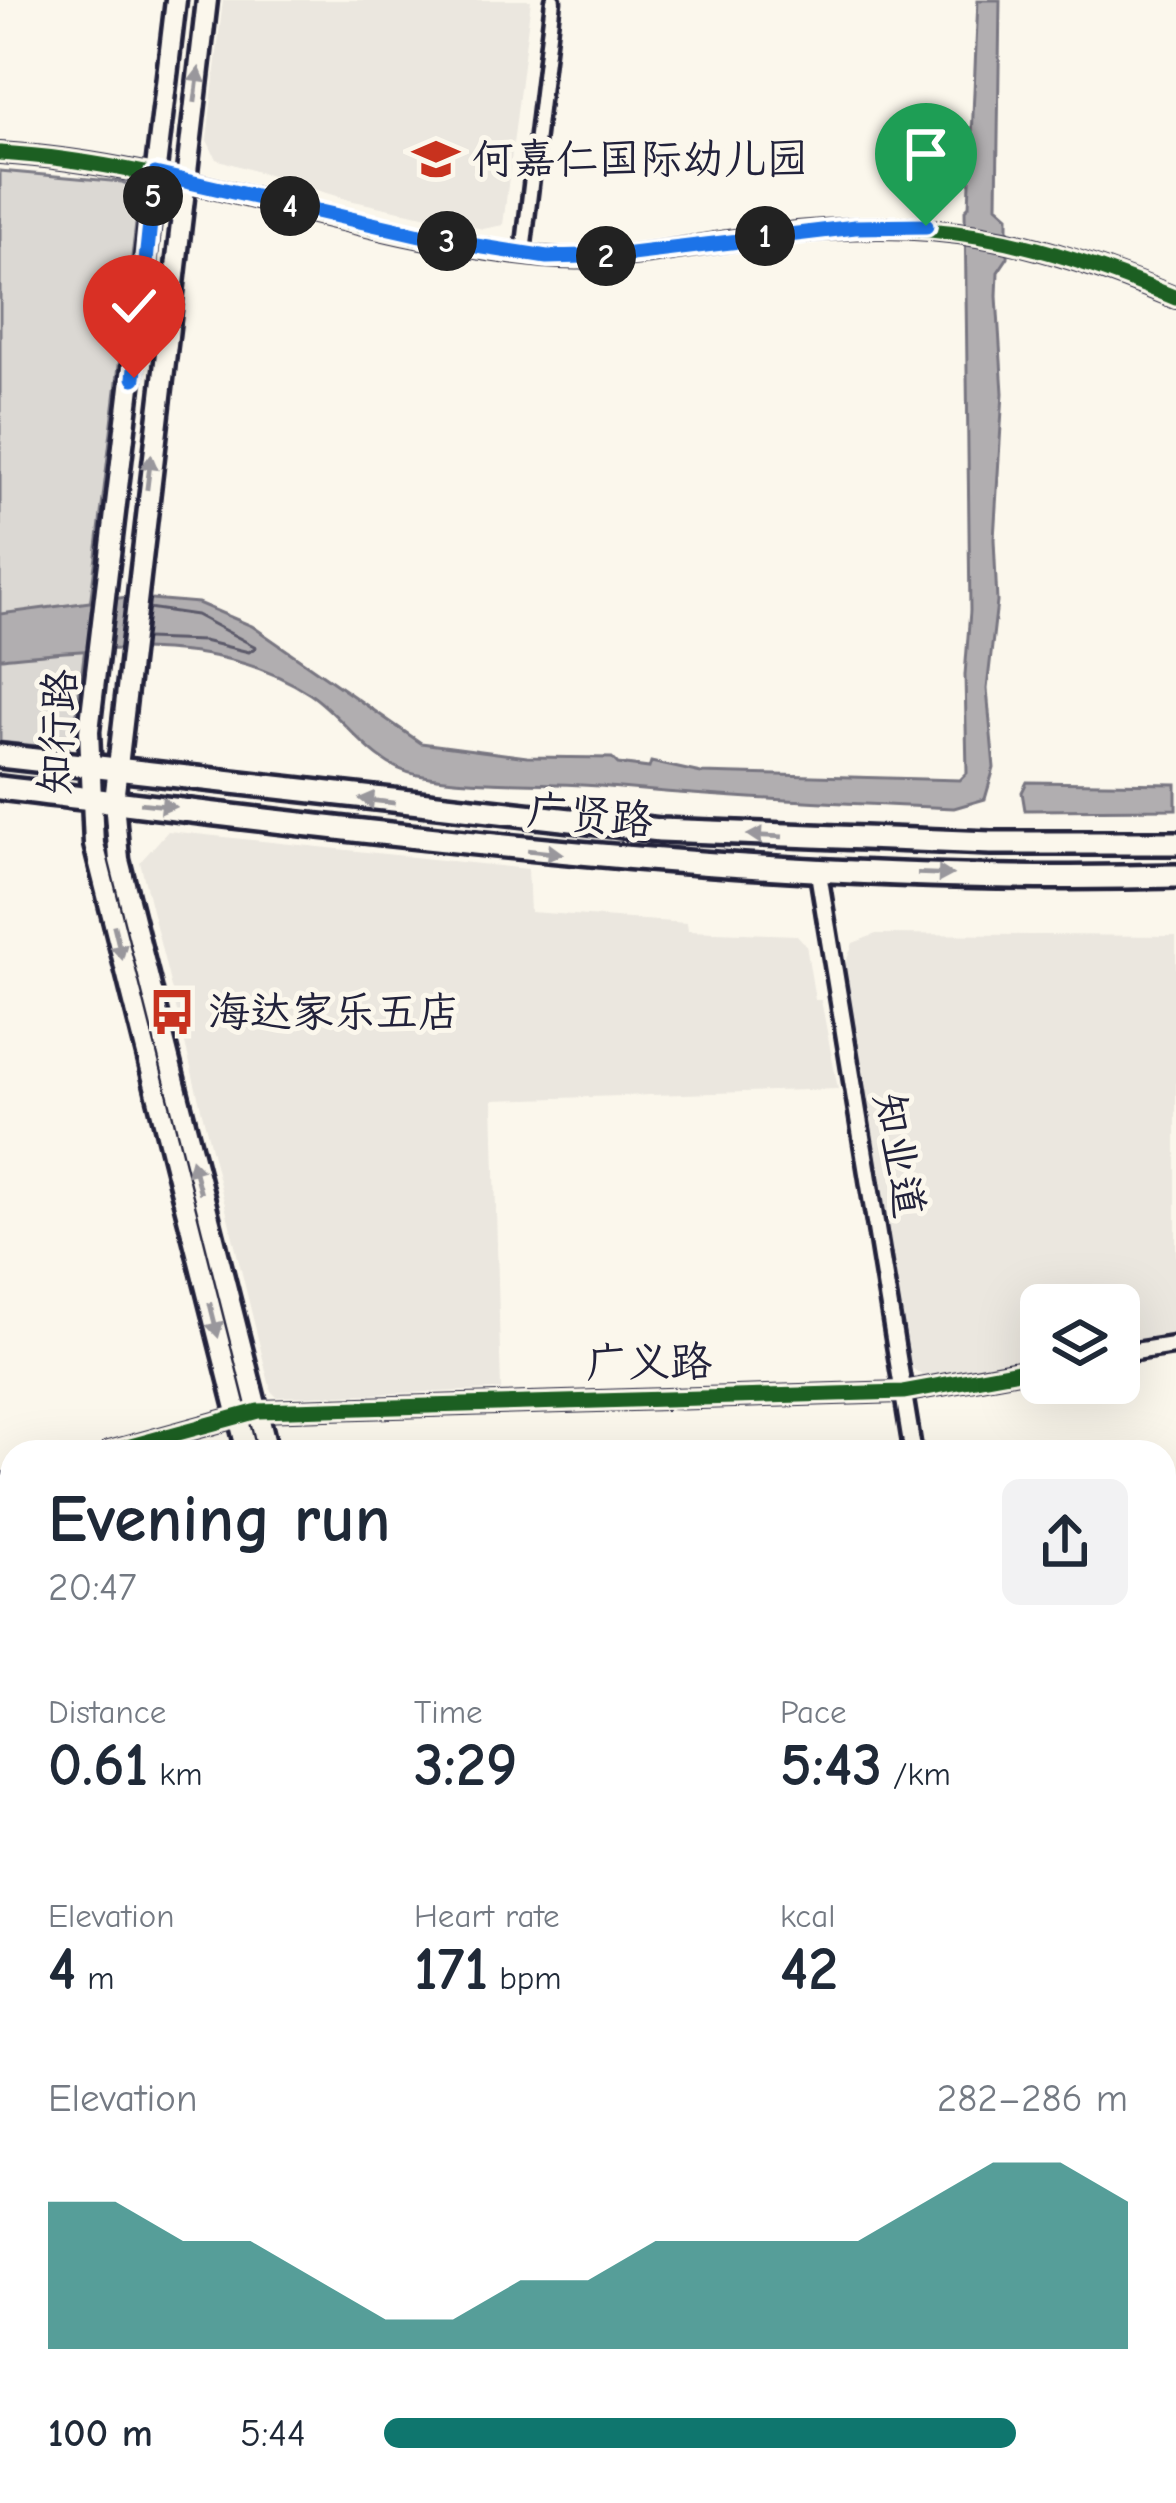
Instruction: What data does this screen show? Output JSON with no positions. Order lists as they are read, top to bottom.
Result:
{
  "streets": {
    "main road": ["知行路", "广贤路"],
    "street": ["知业道", "广义路"]
  },
  "crossings": [
    ["知行路", "广贤路"],
    ["知行路", "广义路"],
    ["广贤路", "知业道"],
    ["知业道", "广义路"]
  ],
  "places": {
    "school or university": ["何嘉仁国际幼儿园"],
    "bus stop": ["海达家乐五店"]
  },
  "page": {
    "pins": [
      "5",
      "4",
      "1",
      "3",
      "2"
    ],
    "heading": ["Evening run", "20:47"],
    "stats": [
      ["Distance", "0.61 km"],
      ["Time", "3:29"],
      ["Pace", "5:43 /km"],
      ["Elevation", "4 m"],
      ["Heart rate", "171 bpm"],
      ["kcal", "42"]
    ],
    "chart": ["Elevation", "282–286 m"],
    "list": [
      {
        "name": "100 m",
        "note": "5:44"
      }
    ]
  }
}
